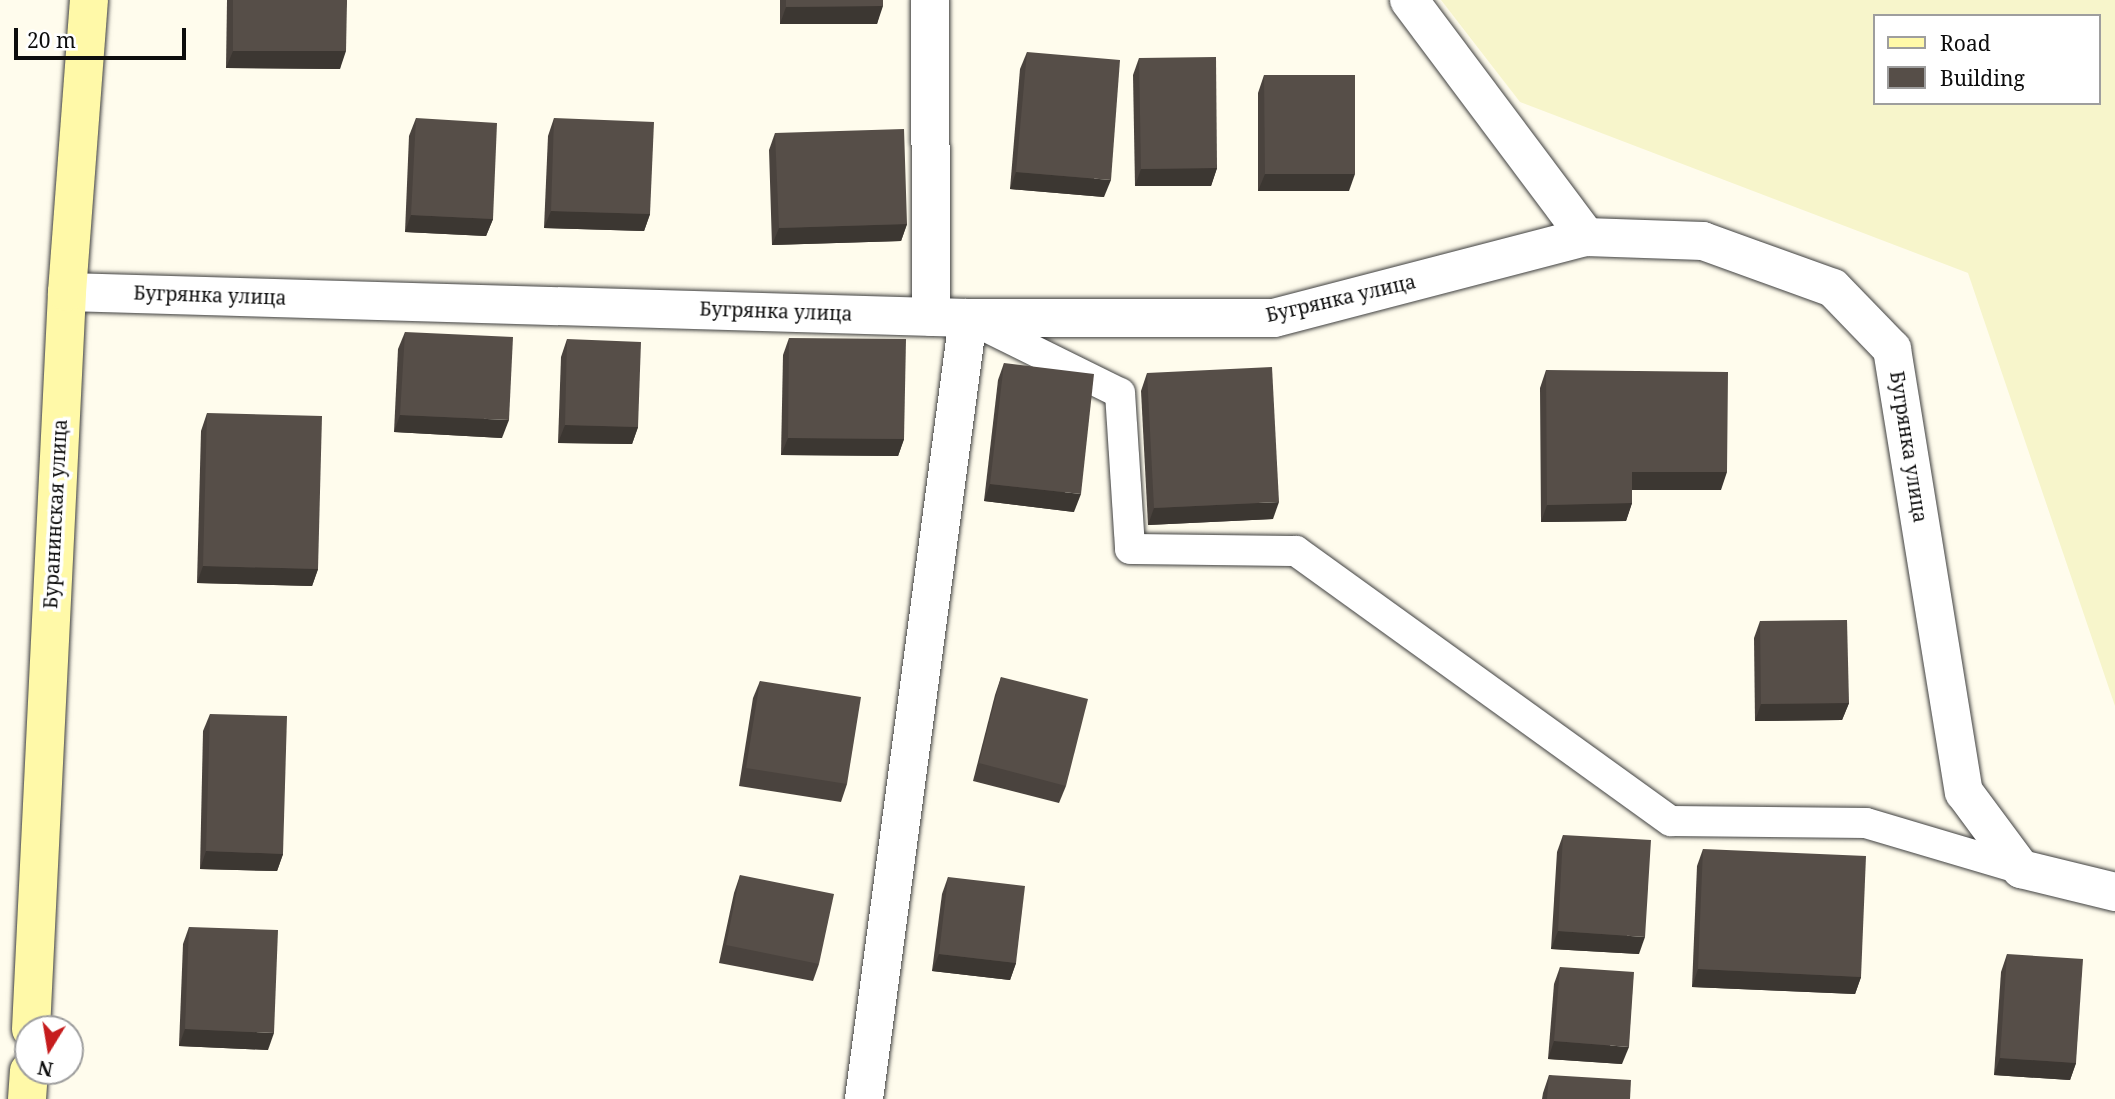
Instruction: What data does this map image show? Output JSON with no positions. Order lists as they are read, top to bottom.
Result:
{
  "streets": {
    "main road": ["Буранинская улица"],
    "street": ["Бугрянка улица"]
  },
  "crossings": [
    ["Бугрянка улица", "Буранинская улица"]
  ],
  "legend": ["Road", "Building"],
  "scale_bar": "20 m",
  "north": "bottom"
}
